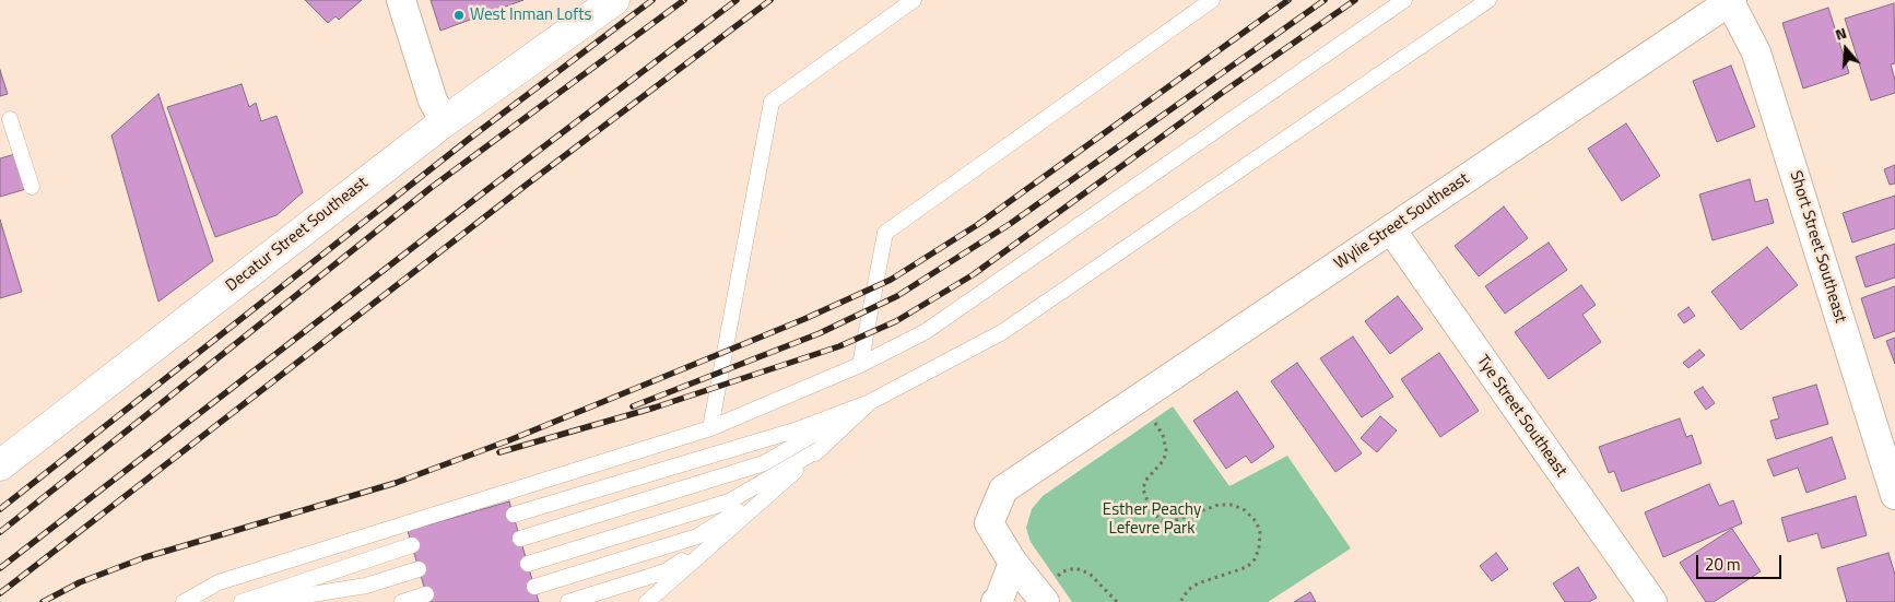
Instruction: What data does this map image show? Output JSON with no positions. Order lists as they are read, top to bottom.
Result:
{
  "streets": {
    "main road": ["Decatur Street Southeast"],
    "street": ["Wylie Street Southeast", "Short Street Southeast", "Tye Street Southeast"]
  },
  "crossings": [
    ["Wylie Street Southeast", "Short Street Southeast"],
    ["Wylie Street Southeast", "Tye Street Southeast"]
  ],
  "parks": ["Esther Peachy Lefevre Park"],
  "places": ["West Inman Lofts"],
  "scale_bar": "20 m",
  "north": "top"
}
